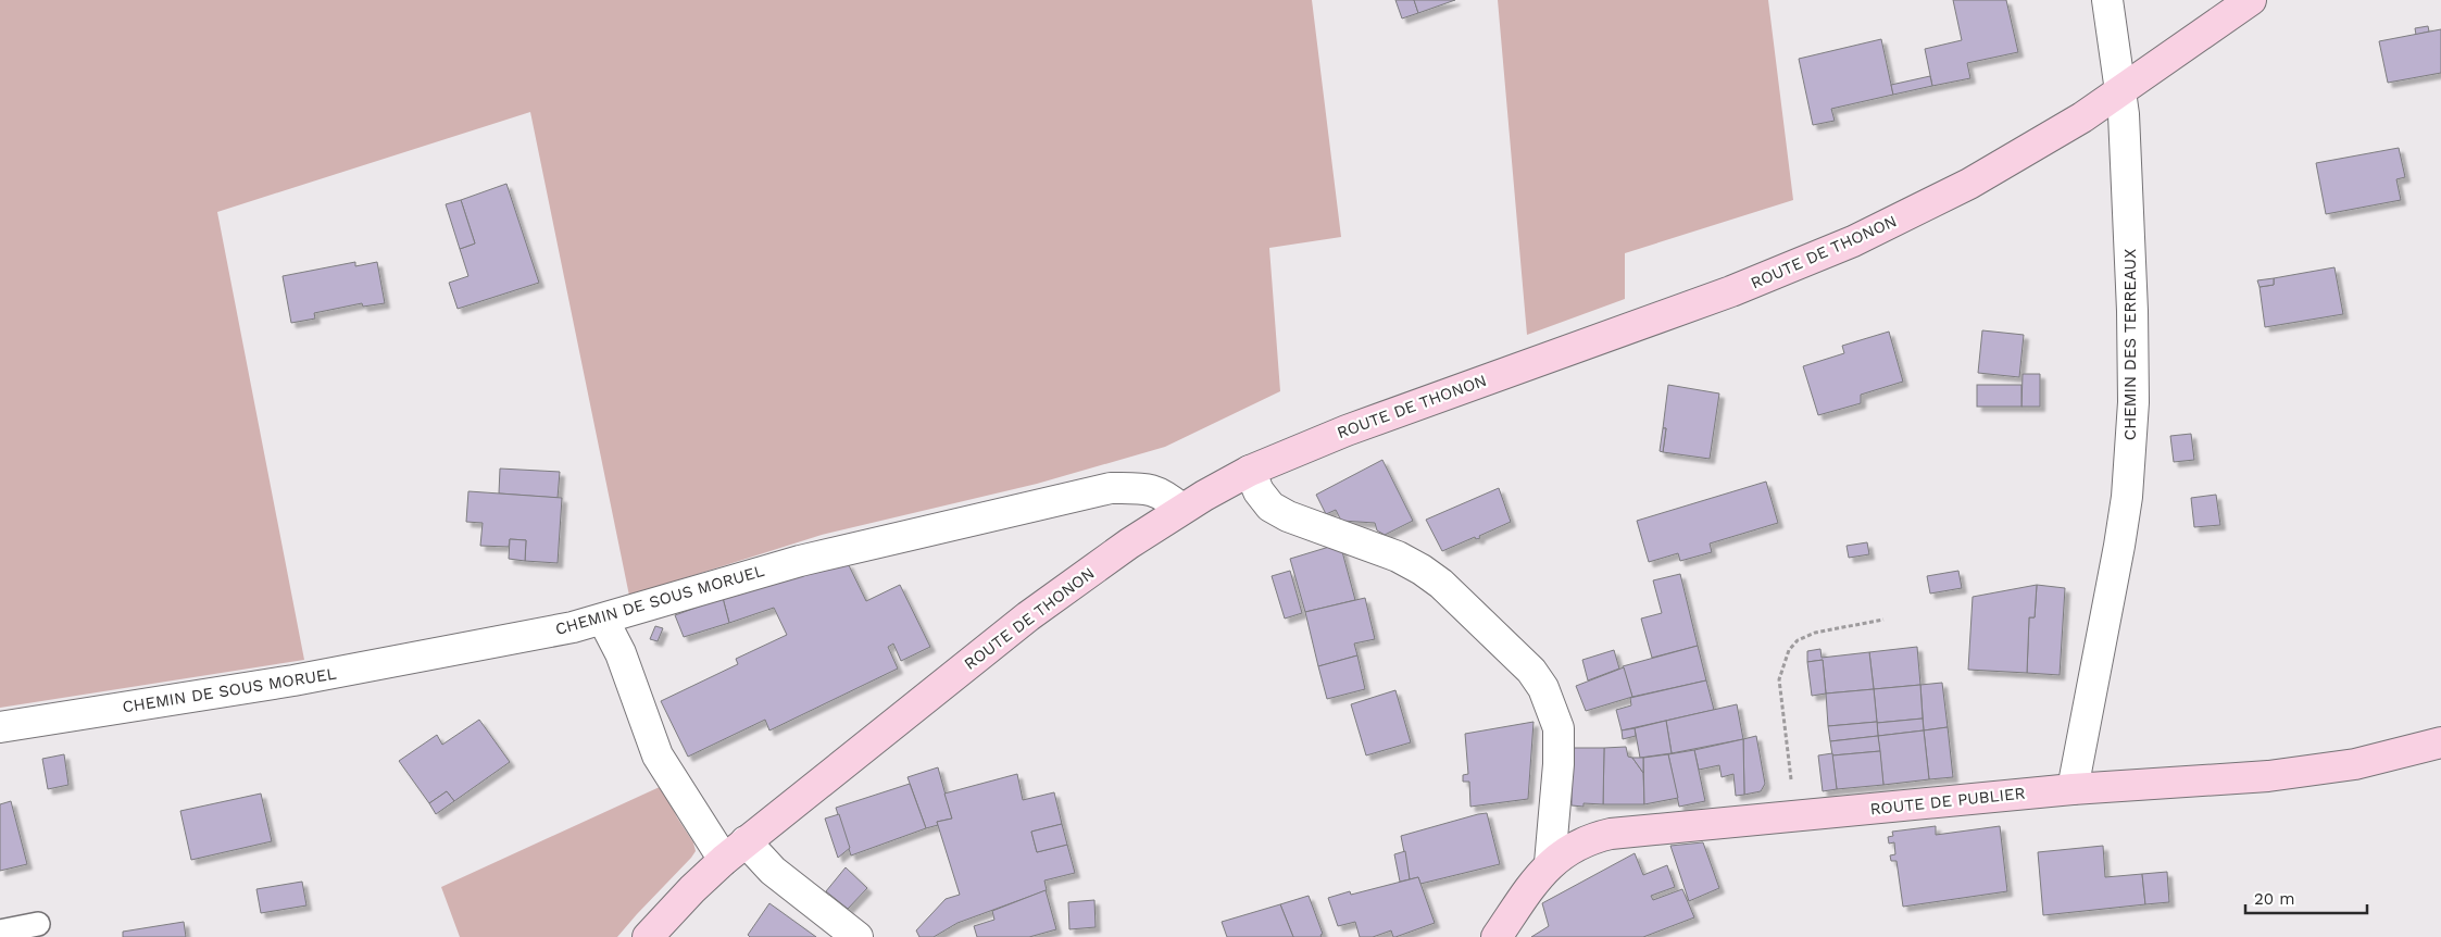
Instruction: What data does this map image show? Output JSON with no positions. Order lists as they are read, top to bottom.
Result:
{
  "streets": {
    "street": [
      "ROUTE DE THONON",
      "CHEMIN DES TERREAUX",
      "CHEMIN DE SOUS MORUEL",
      "ROUTE DE PUBLIER"
    ]
  },
  "crossings": [
    ["ROUTE DE THONON", "CHEMIN DES TERREAUX"],
    ["ROUTE DE THONON", "CHEMIN DE SOUS MORUEL"],
    ["CHEMIN DES TERREAUX", "ROUTE DE PUBLIER"]
  ],
  "scale_bar": "20 m"
}
